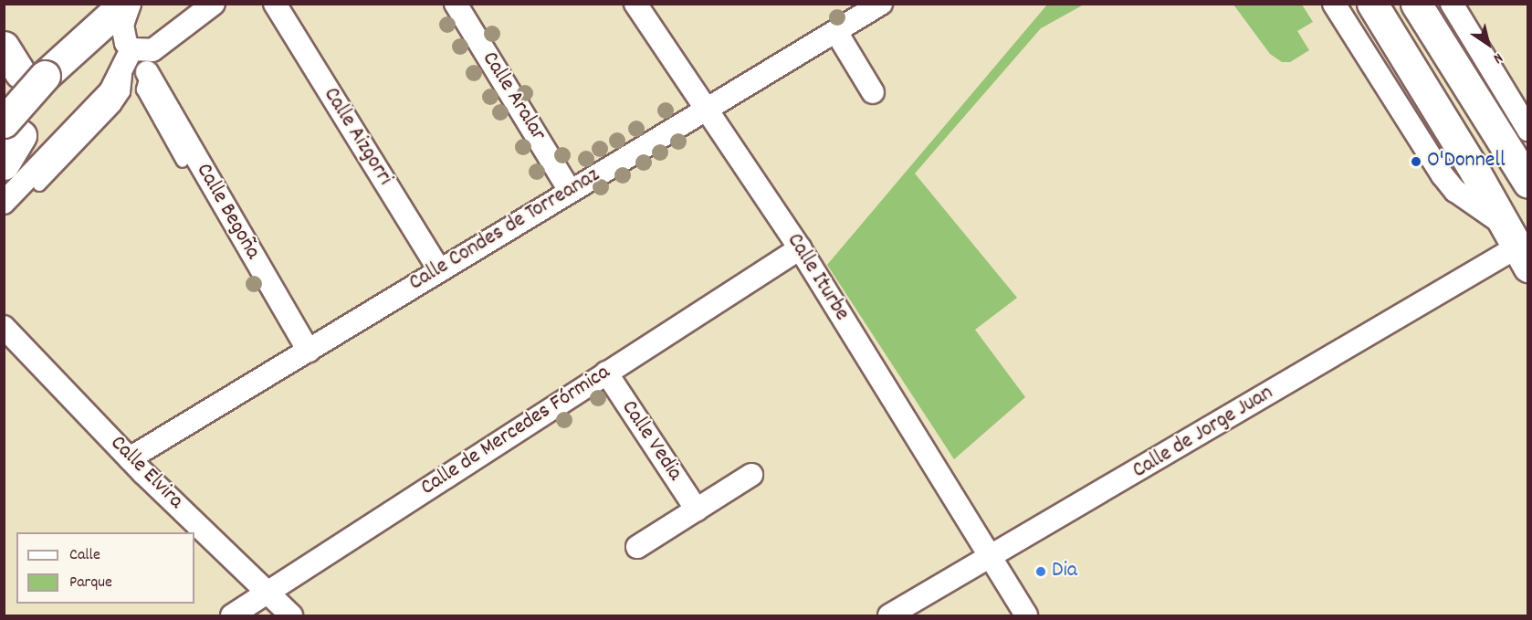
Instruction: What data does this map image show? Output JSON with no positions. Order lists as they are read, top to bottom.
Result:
{
  "streets": {
    "street": [
      "Calle Aralar",
      "Calle Aizgorri",
      "Calle Begoña",
      "Calle Condes de Torreanaz",
      "Calle Iturbe",
      "Calle de Mercedes Fórmica",
      "Calle de Jorge Juan",
      "Calle Vedia",
      "Calle Elvira"
    ]
  },
  "crossings": [
    ["Calle Aralar", "Calle Condes de Torreanaz"],
    ["Calle Aizgorri", "Calle Condes de Torreanaz"],
    ["Calle Begoña", "Calle Condes de Torreanaz"],
    ["Calle Condes de Torreanaz", "Calle Iturbe"],
    ["Calle Condes de Torreanaz", "Calle Elvira"],
    ["Calle Iturbe", "Calle de Mercedes Fórmica"],
    ["Calle Iturbe", "Calle de Jorge Juan"],
    ["Calle de Mercedes Fórmica", "Calle Vedia"],
    ["Calle de Mercedes Fórmica", "Calle Elvira"]
  ],
  "places": ["O'Donnell", "Dia"],
  "legend": ["Calle", "Parque"],
  "north": "bottom right"
}
